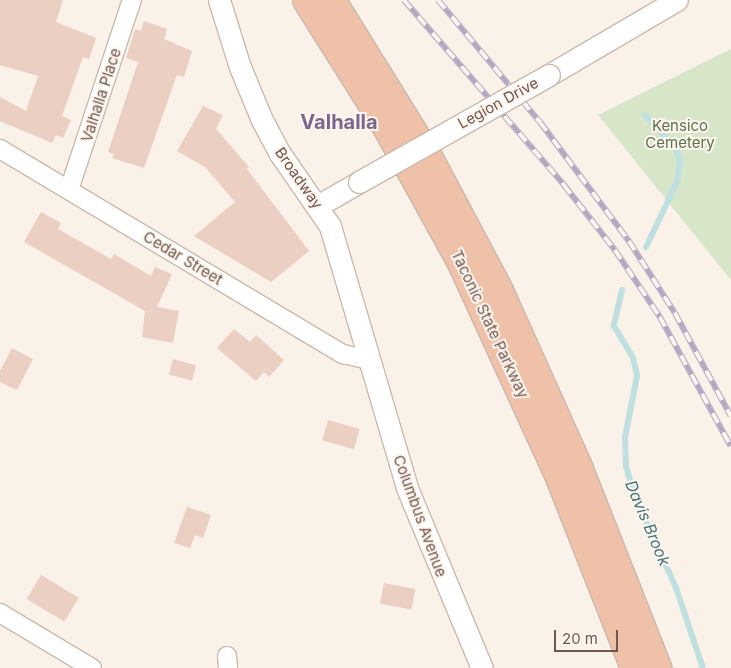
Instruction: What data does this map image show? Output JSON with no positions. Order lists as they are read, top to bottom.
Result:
{
  "streets": {
    "highway": ["Taconic State Parkway"],
    "street": [
      "Valhalla Place",
      "Legion Drive",
      "Broadway",
      "Cedar Street",
      "Columbus Avenue"
    ]
  },
  "crossings": [
    ["Valhalla Place", "Cedar Street"],
    ["Legion Drive", "Broadway"],
    ["Broadway", "Cedar Street"],
    ["Broadway", "Columbus Avenue"],
    ["Cedar Street", "Columbus Avenue"]
  ],
  "districts": ["Valhalla"],
  "water": ["Davis Brook"],
  "parks": ["Kensico Cemetery"],
  "scale_bar": "20 m"
}
